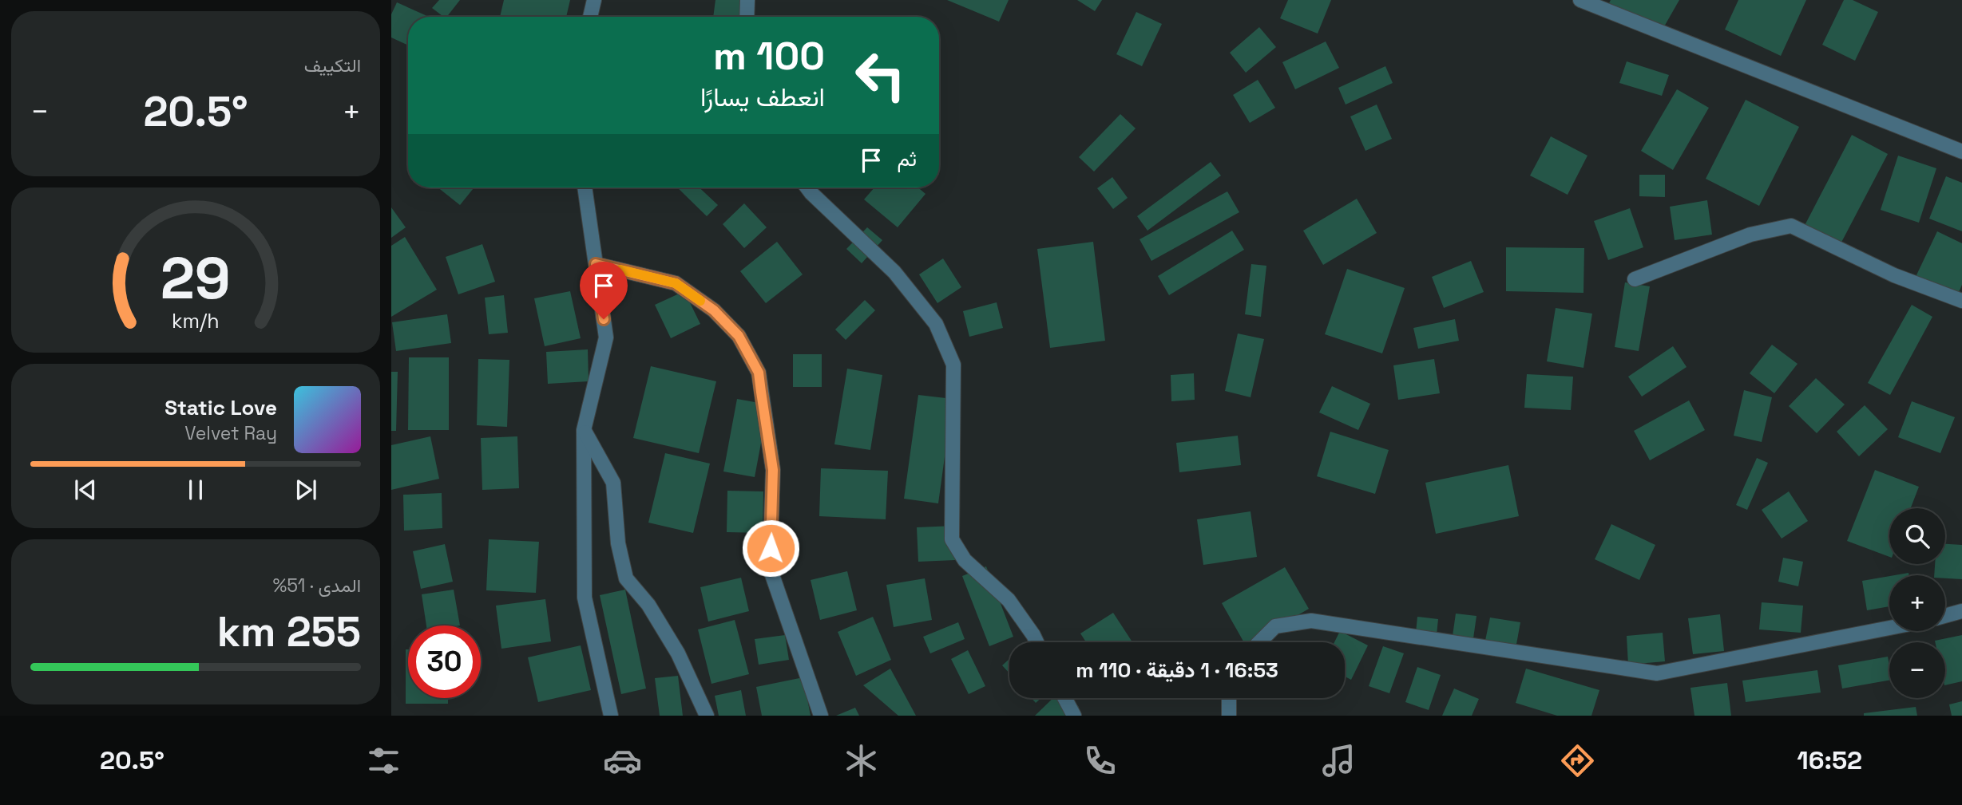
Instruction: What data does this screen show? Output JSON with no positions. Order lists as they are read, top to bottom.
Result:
{
  "page": {
    "tile": [
      "التكييف",
      ["المدى · 51%", "255 km"]
    ],
    "turn": ["100 m", "انعطف يسارًا"],
    "heat": ["−", "20.5°", "+"],
    "then": "ثم",
    "song": ["Static Love", "Velvet Ray"],
    "map_buttons": ["+", "−"],
    "limit": "30",
    "trip": "16:53 · 1 دقيقة · 110 m",
    "tabs": ["16:52", "20.5°"],
    "gauge": ["29", "km/h"]
  }
}
